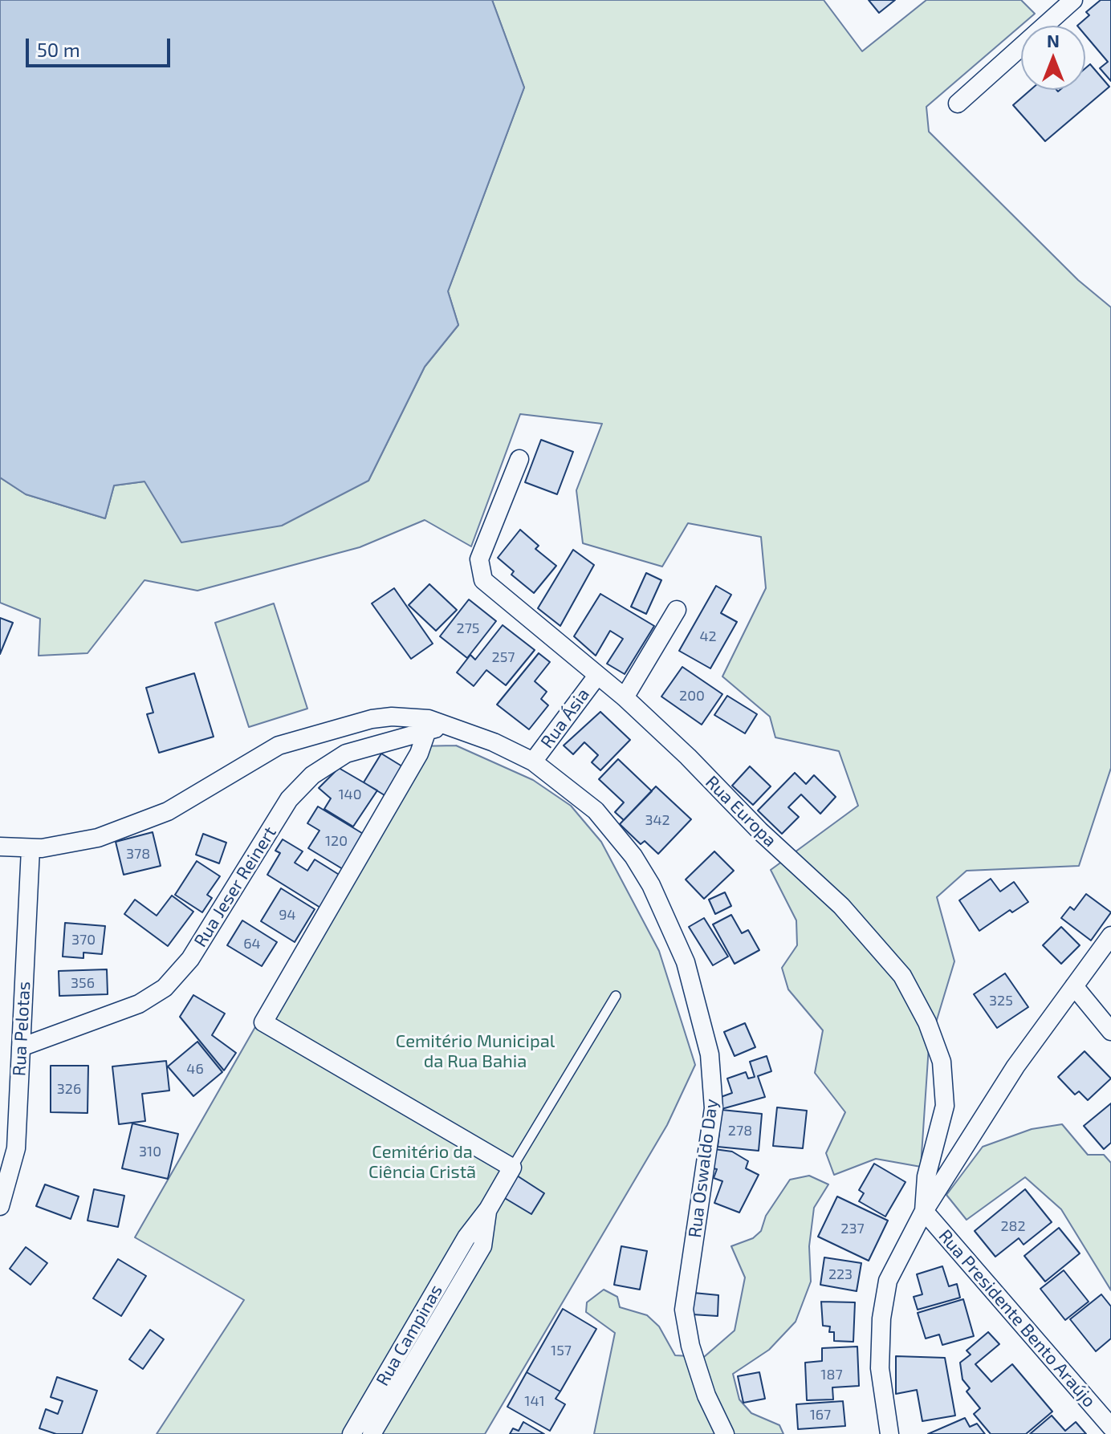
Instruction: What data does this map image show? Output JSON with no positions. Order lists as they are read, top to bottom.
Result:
{
  "streets": {
    "street": [
      "Rua Ásia",
      "Rua Europa",
      "Rua Jeser Reinert",
      "Rua Pelotas",
      "Rua Oswaldo Day",
      "Rua Presidente Bento Araújo",
      "Rua Campinas"
    ]
  },
  "crossings": [
    ["Rua Ásia", "Rua Europa"],
    ["Rua Ásia", "Rua Oswaldo Day"],
    ["Rua Europa", "Rua Presidente Bento Araújo"],
    ["Rua Jeser Reinert", "Rua Pelotas"],
    ["Rua Jeser Reinert", "Rua Oswaldo Day"],
    ["Rua Pelotas", "Rua Oswaldo Day"]
  ],
  "parks": ["Cemitério Municipal da Rua Bahia", "Cemitério da Ciência Cristã"],
  "house_numbers": [
    "275",
    "42",
    "257",
    "200",
    "140",
    "342",
    "120",
    "378",
    "94",
    "370",
    "64",
    "356",
    "325",
    "46",
    "326",
    "278",
    "310",
    "282",
    "237",
    "223",
    "157",
    "187",
    "141",
    "167"
  ],
  "scale_bar": "50 m",
  "north": "top"
}
